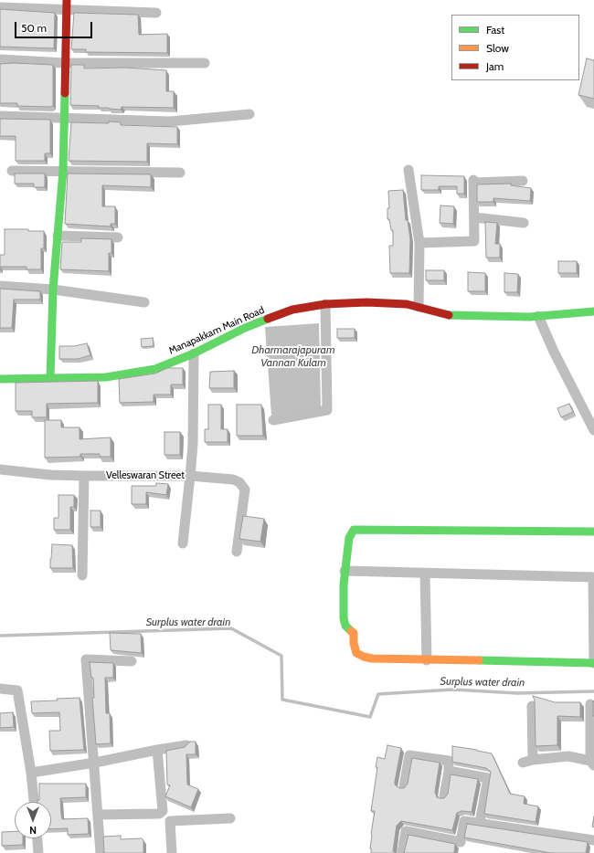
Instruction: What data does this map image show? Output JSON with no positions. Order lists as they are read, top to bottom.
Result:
{
  "streets": {
    "street": ["Manapakkam Main Road", "Velleswaran Street"]
  },
  "crossings": [
    ["Manapakkam Main Road", "Velleswaran Street"]
  ],
  "water": ["Dharmarajapuram Vannan Kulam", "Surplus water drain"],
  "legend": ["Fast", "Slow", "Jam"],
  "scale_bar": "50 m",
  "north": "bottom"
}
